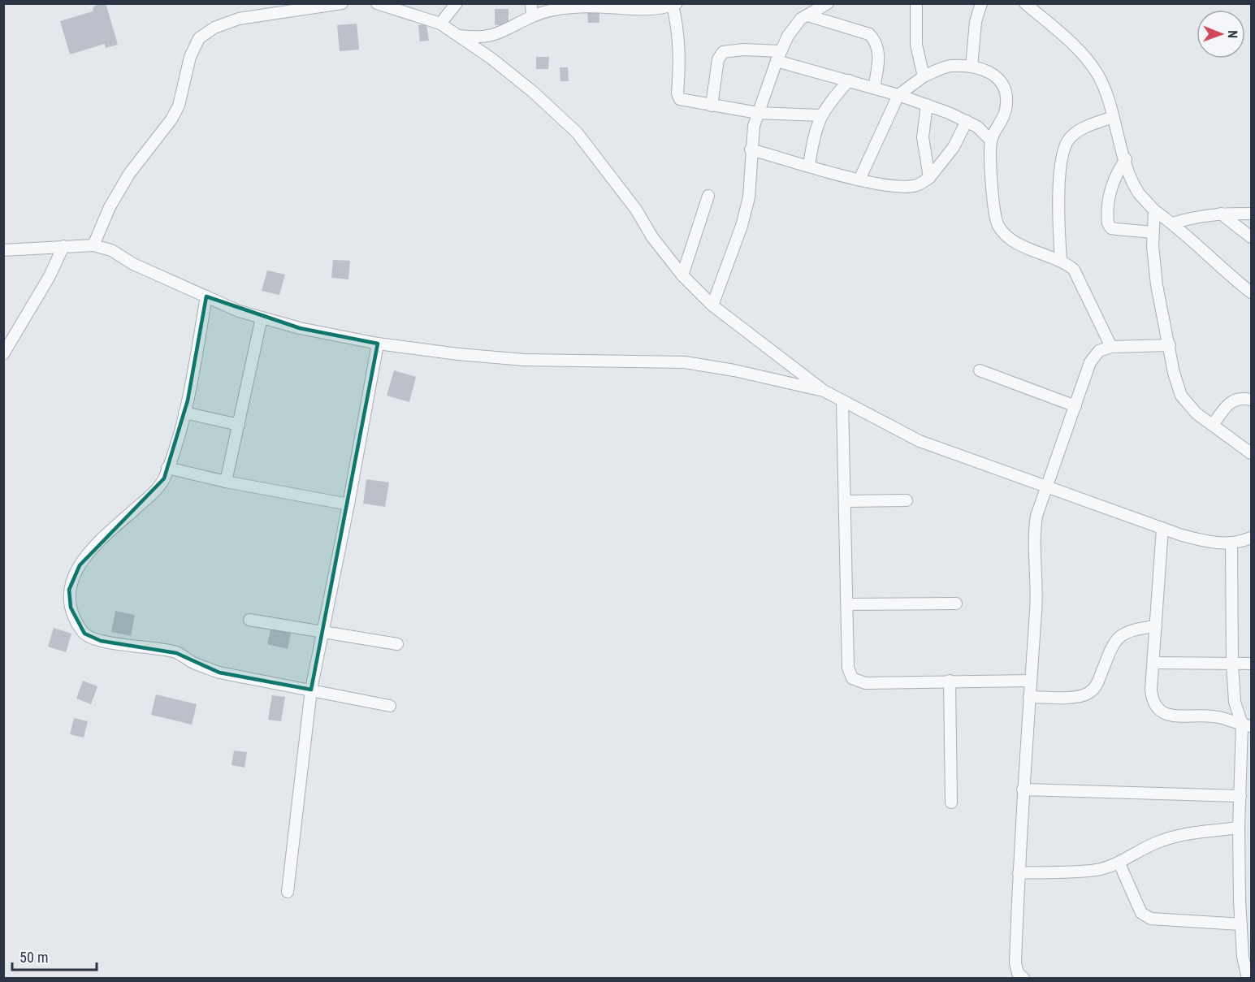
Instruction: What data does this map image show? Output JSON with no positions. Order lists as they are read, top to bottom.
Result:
{
  "scale_bar": "50 m",
  "north": "right"
}
